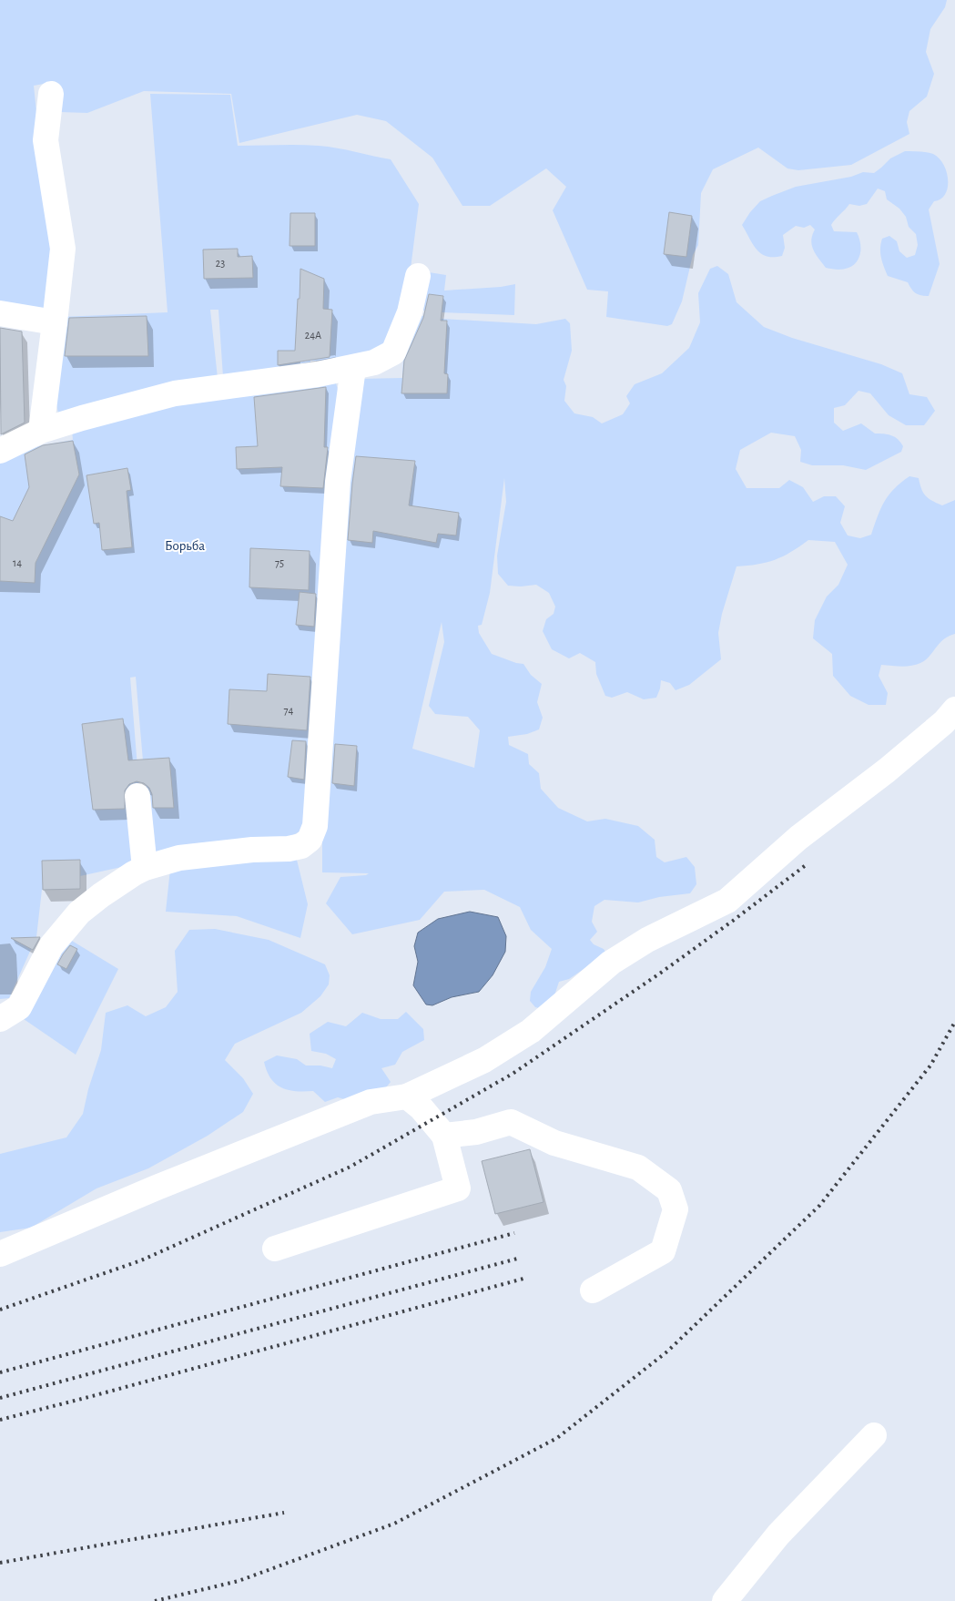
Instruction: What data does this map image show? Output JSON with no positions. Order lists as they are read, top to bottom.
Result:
{
  "parks": ["Борьба"],
  "house_numbers": [
    "23",
    "24А",
    "14",
    "75",
    "74"
  ]
}
